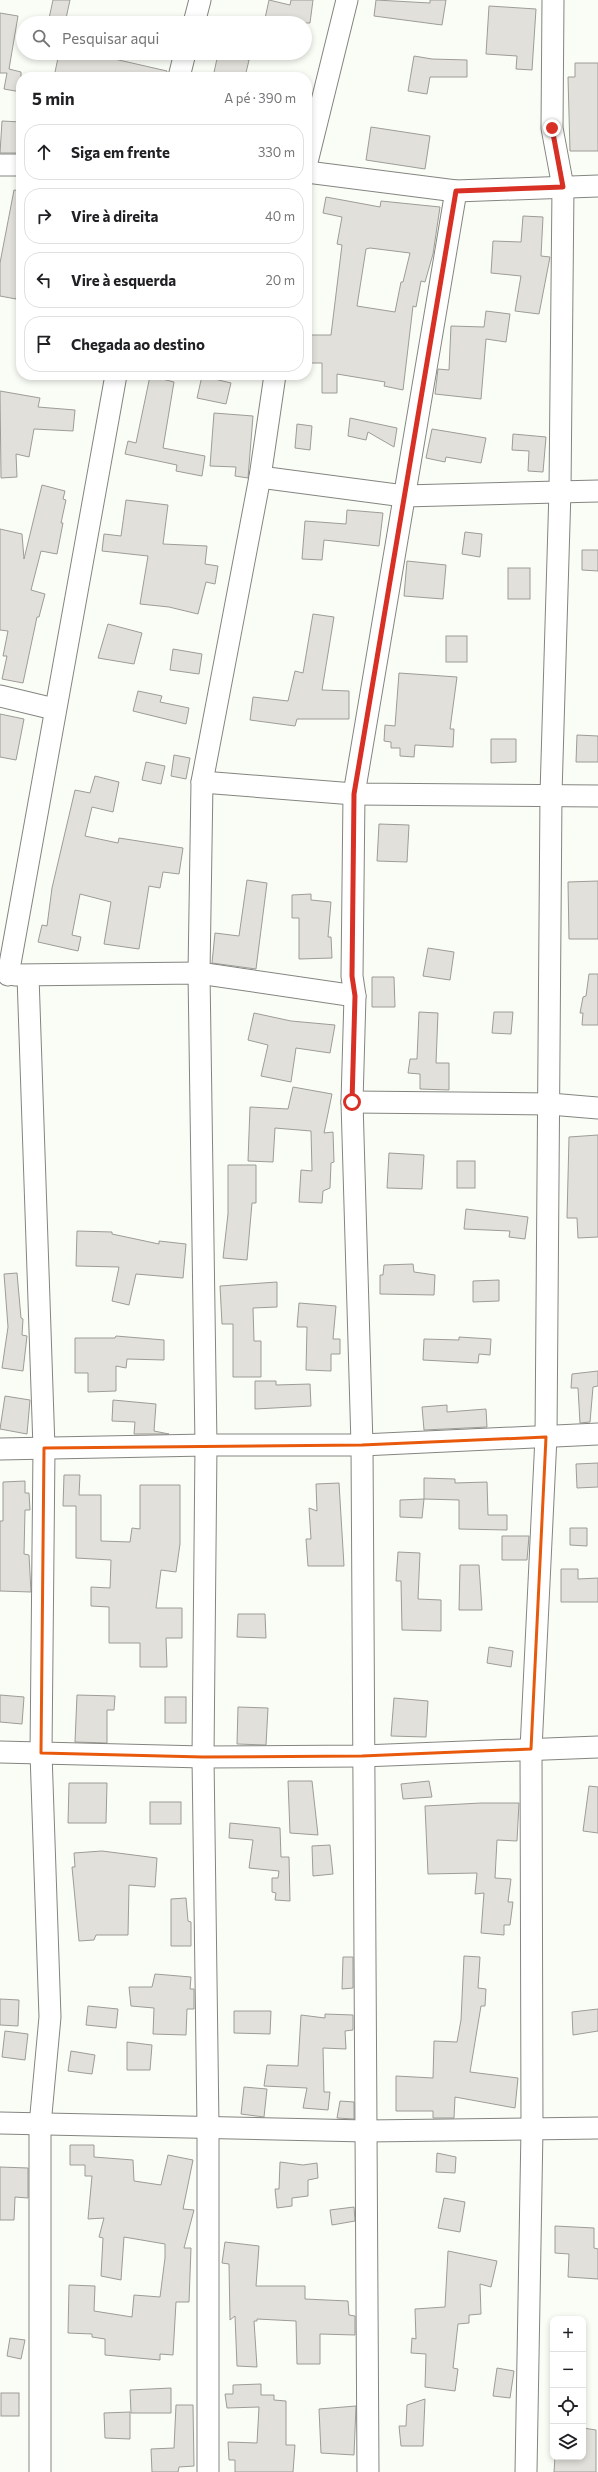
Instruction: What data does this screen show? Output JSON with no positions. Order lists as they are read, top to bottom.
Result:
{
  "page": {
    "search": "Pesquisar aqui",
    "heading": ["5 min", "A pé · 390 m"],
    "list": [
      ["Siga em frente", "330 m"],
      ["Vire à direita", "40 m"],
      ["Vire à esquerda", "20 m"],
      "Chegada ao destino"
    ],
    "map_buttons": ["+", "−"]
  }
}
